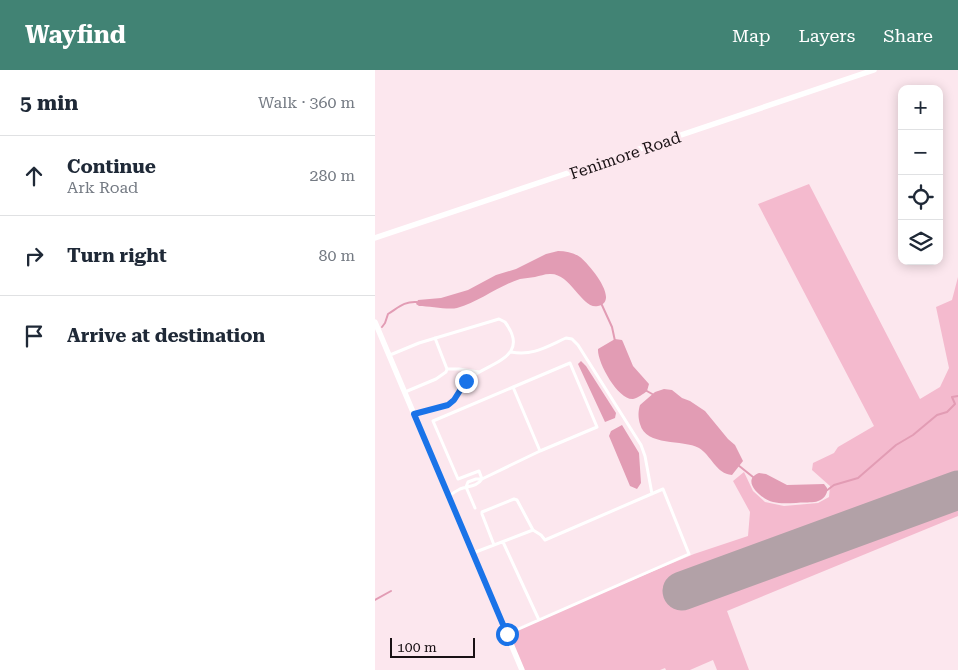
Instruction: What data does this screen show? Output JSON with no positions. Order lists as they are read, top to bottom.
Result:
{
  "streets": {
    "street": ["Fenimore Road"]
  },
  "scale_bar": "100 m",
  "page": {
    "header": "Wayfind",
    "nav": ["Map", "Layers", "Share"],
    "heading": ["5 min", "Walk · 360 m"],
    "map_buttons": ["+", "−"],
    "list": [
      ["Continue", "Ark Road", "280 m"],
      ["Turn right", "80 m"],
      "Arrive at destination"
    ],
    "scale": "100 m"
  }
}
